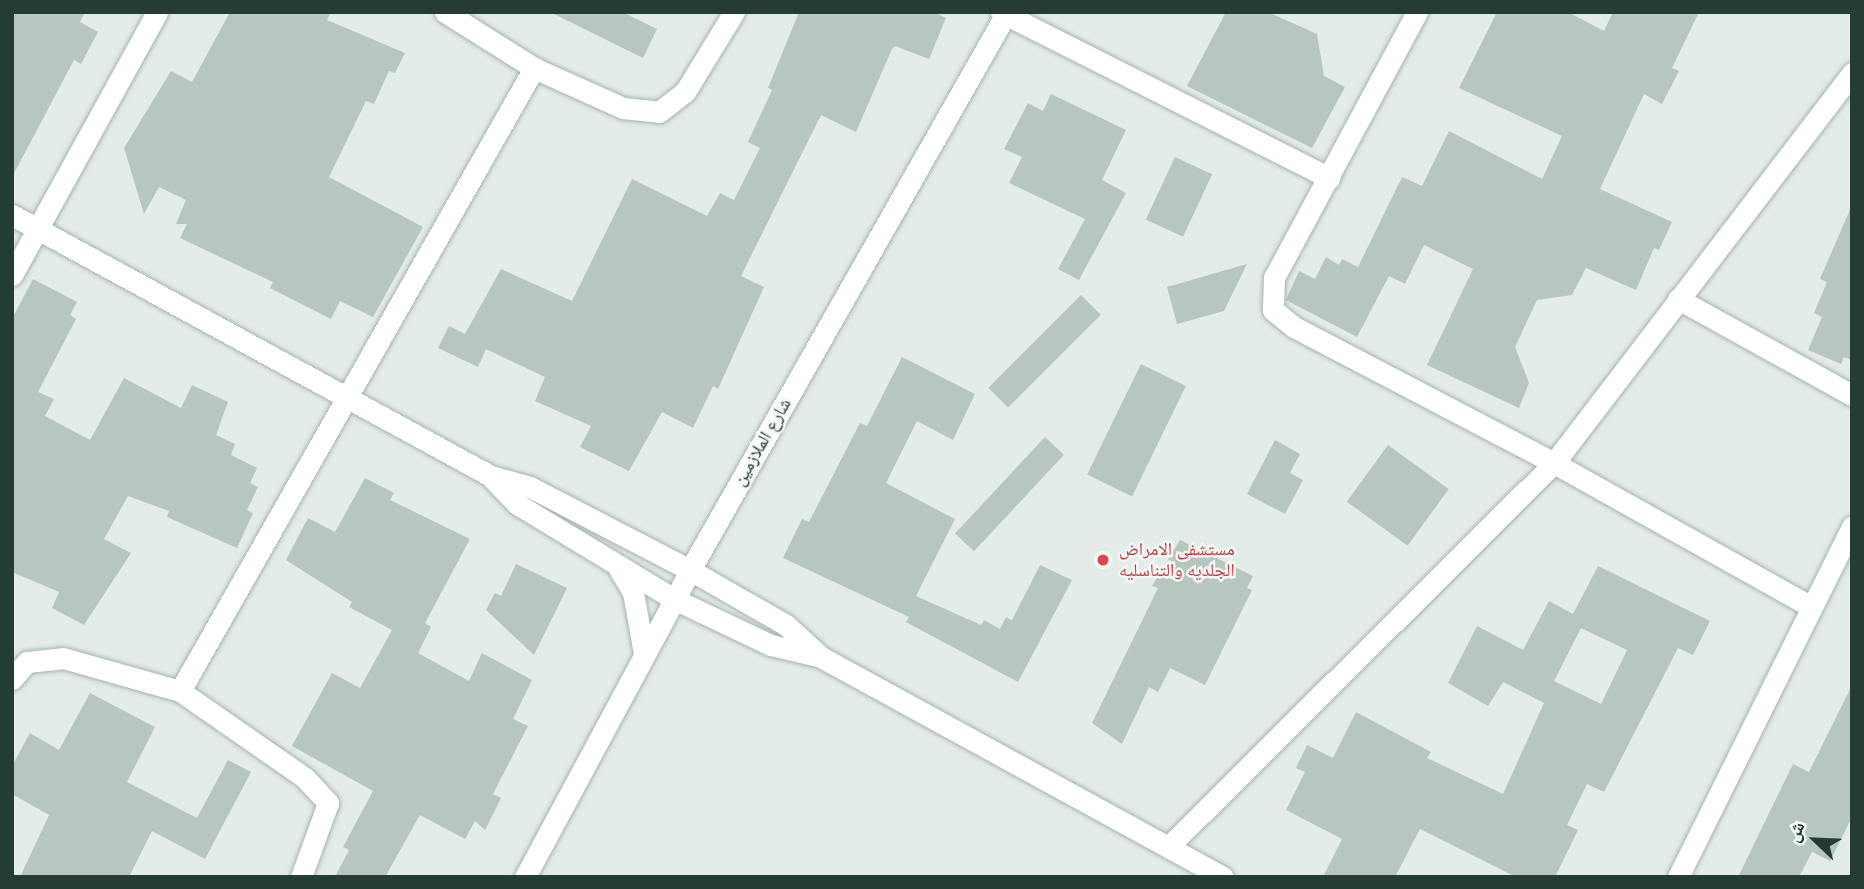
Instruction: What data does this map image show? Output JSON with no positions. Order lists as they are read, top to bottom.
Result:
{
  "streets": {
    "street": ["شارع الملازمين"]
  },
  "places": ["مستشفى الامراض الجلديه والتناسليه"],
  "north": "top left"
}
